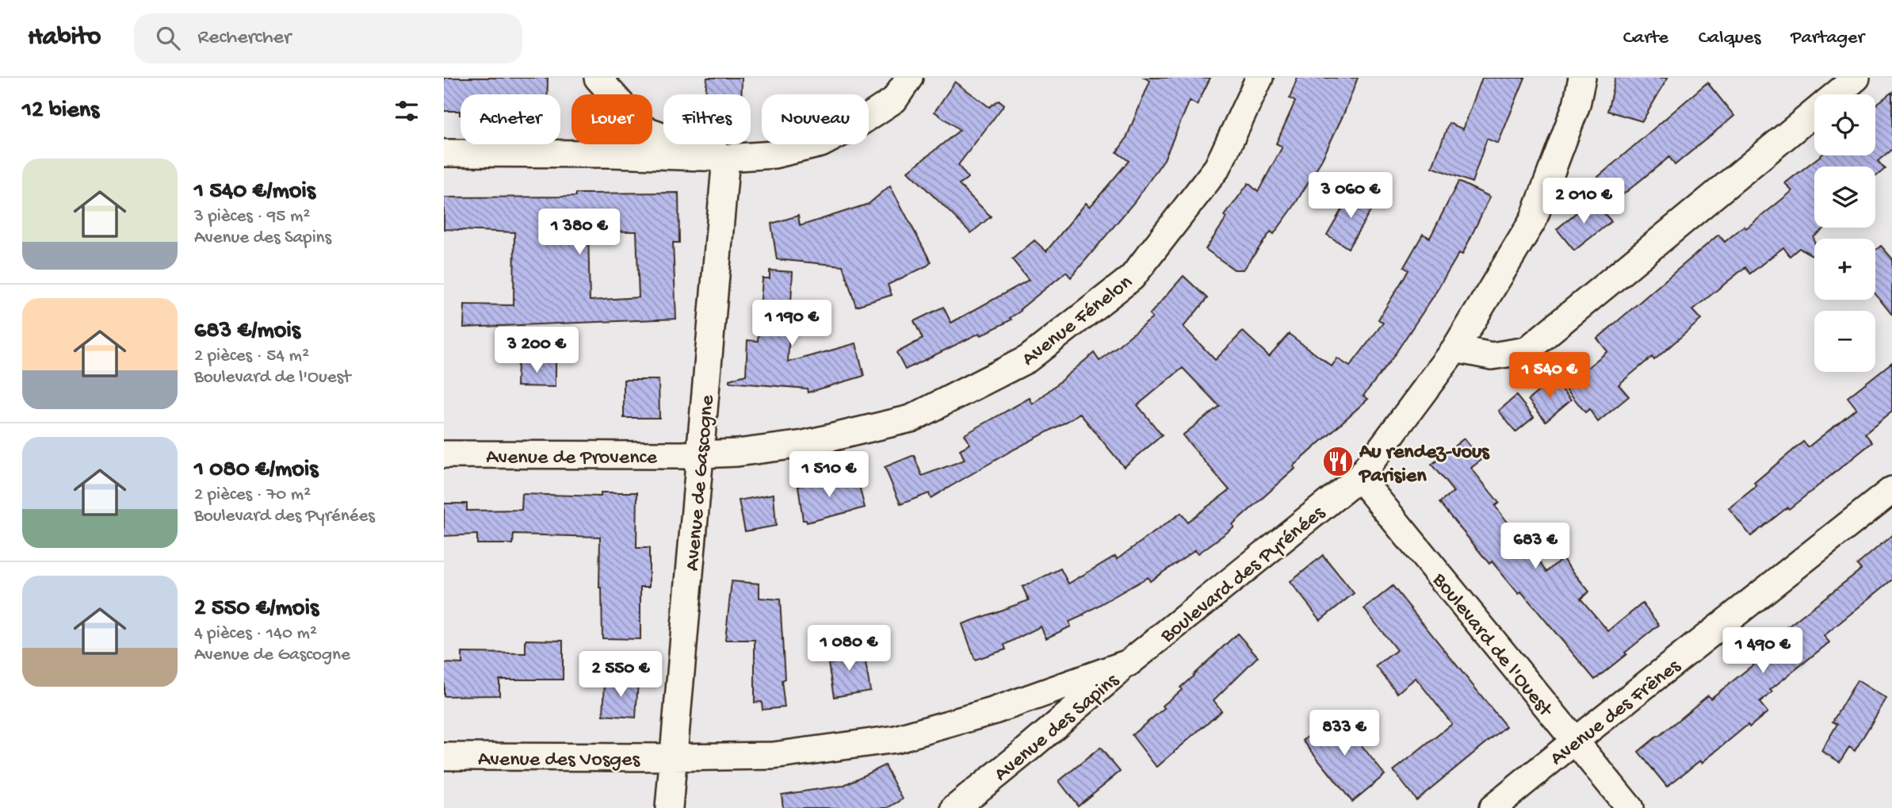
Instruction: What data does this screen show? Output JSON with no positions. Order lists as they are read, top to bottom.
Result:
{
  "streets": {
    "street": [
      "Avenue Fénelon",
      "Avenue de Provence",
      "Avenue de Gascogne",
      "Boulevard des Pyrénées",
      "Boulevard de l'Ouest",
      "Avenue des Frênes",
      "Avenue des Sapins",
      "Avenue des Vosges"
    ]
  },
  "crossings": [
    ["Avenue Fénelon", "Avenue de Provence"],
    ["Avenue Fénelon", "Avenue de Gascogne"],
    ["Avenue de Provence", "Avenue de Gascogne"],
    ["Avenue de Gascogne", "Boulevard des Pyrénées"],
    ["Avenue de Gascogne", "Avenue des Vosges"],
    ["Boulevard des Pyrénées", "Boulevard de l'Ouest"],
    ["Boulevard des Pyrénées", "Avenue des Sapins"],
    ["Boulevard des Pyrénées", "Avenue des Vosges"],
    ["Boulevard de l'Ouest", "Avenue des Frênes"]
  ],
  "places": {
    "restaurant": ["Au rendez-vous Parisien"]
  },
  "page": {
    "header": "Habito",
    "search": "Rechercher",
    "nav": ["Carte", "Calques", "Partager"],
    "heading": "12 biens",
    "map_buttons": ["+", "−"],
    "chip": [
      "Acheter",
      "Louer",
      "Filtres",
      "Nouveau"
    ],
    "list": [
      {
        "name": "1 540 €/mois",
        "note": "3 pièces · 95 m² · Avenue des Sapins"
      },
      {
        "name": "683 €/mois",
        "note": "2 pièces · 54 m² · Boulevard de l'Ouest"
      },
      {
        "name": "1 080 €/mois",
        "note": "2 pièces · 70 m² · Boulevard des Pyrénées"
      },
      {
        "name": "2 550 €/mois",
        "note": "4 pièces · 140 m² · Avenue de Gascogne"
      }
    ],
    "price": [
      "3 060 €",
      "2 010 €",
      "1 380 €",
      "1 190 €",
      "3 200 €",
      "1 540 €",
      "1 510 €",
      "683 €",
      "1 080 €",
      "1 490 €",
      "2 550 €",
      "833 €"
    ]
  }
}
